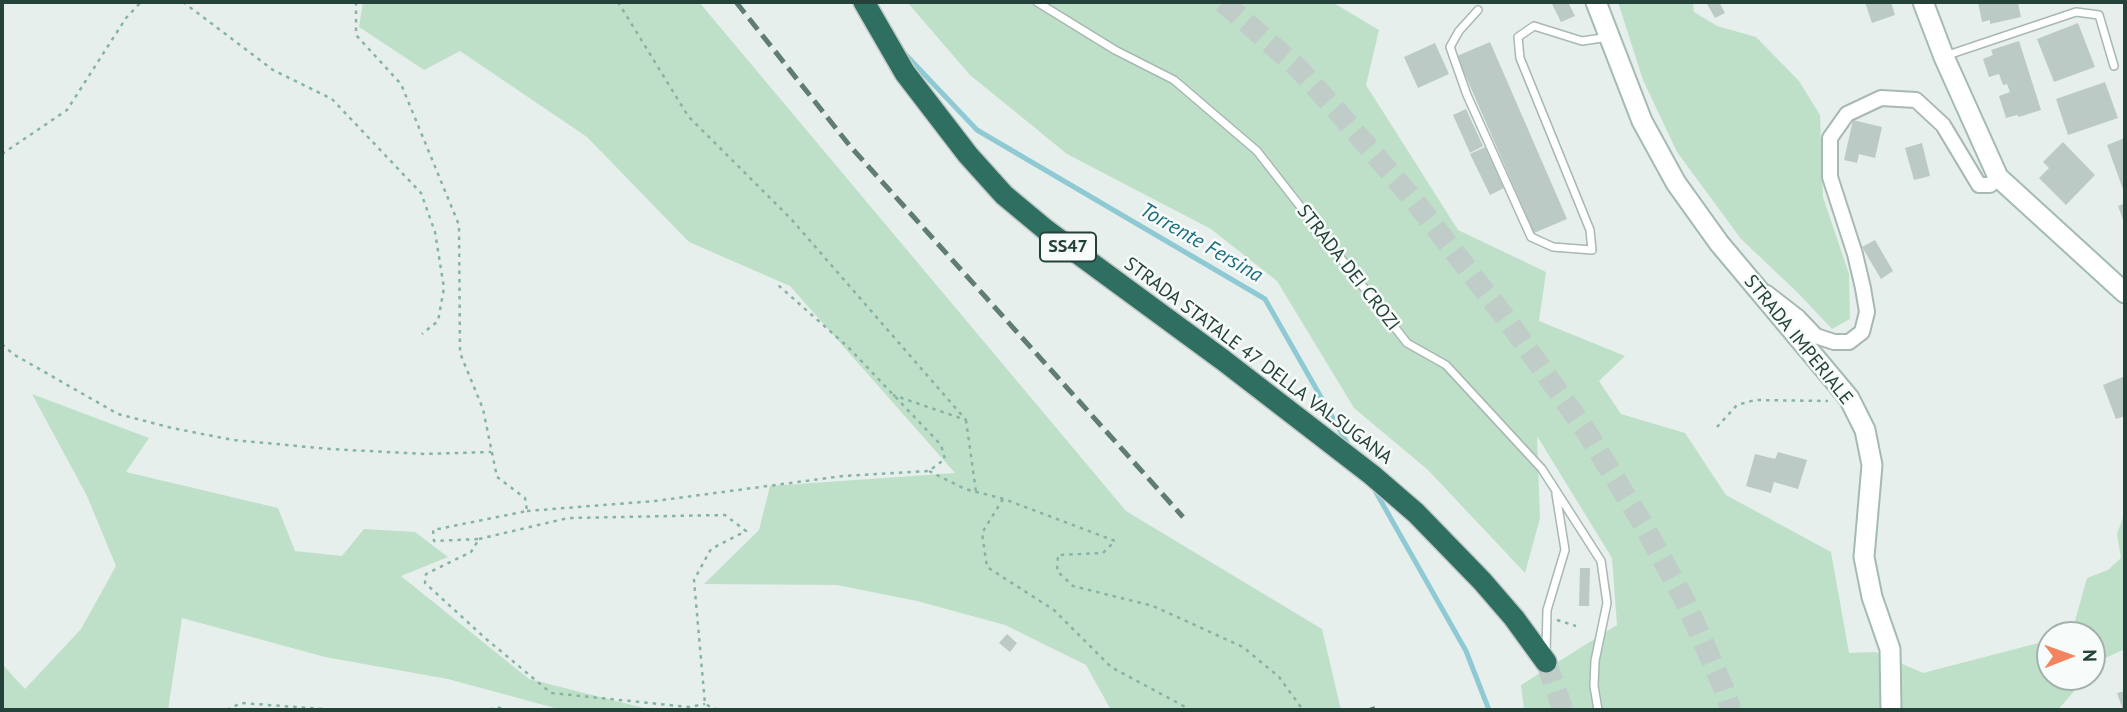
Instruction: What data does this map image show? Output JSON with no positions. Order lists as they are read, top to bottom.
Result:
{
  "streets": {
    "highway": ["SS47", "STRADA STATALE 47 DELLA VALSUGANA"],
    "street": ["STRADA IMPERIALE"],
    "lane": ["STRADA DEI CROZI"]
  },
  "water": ["Torrente Fersina"],
  "north": "right"
}
